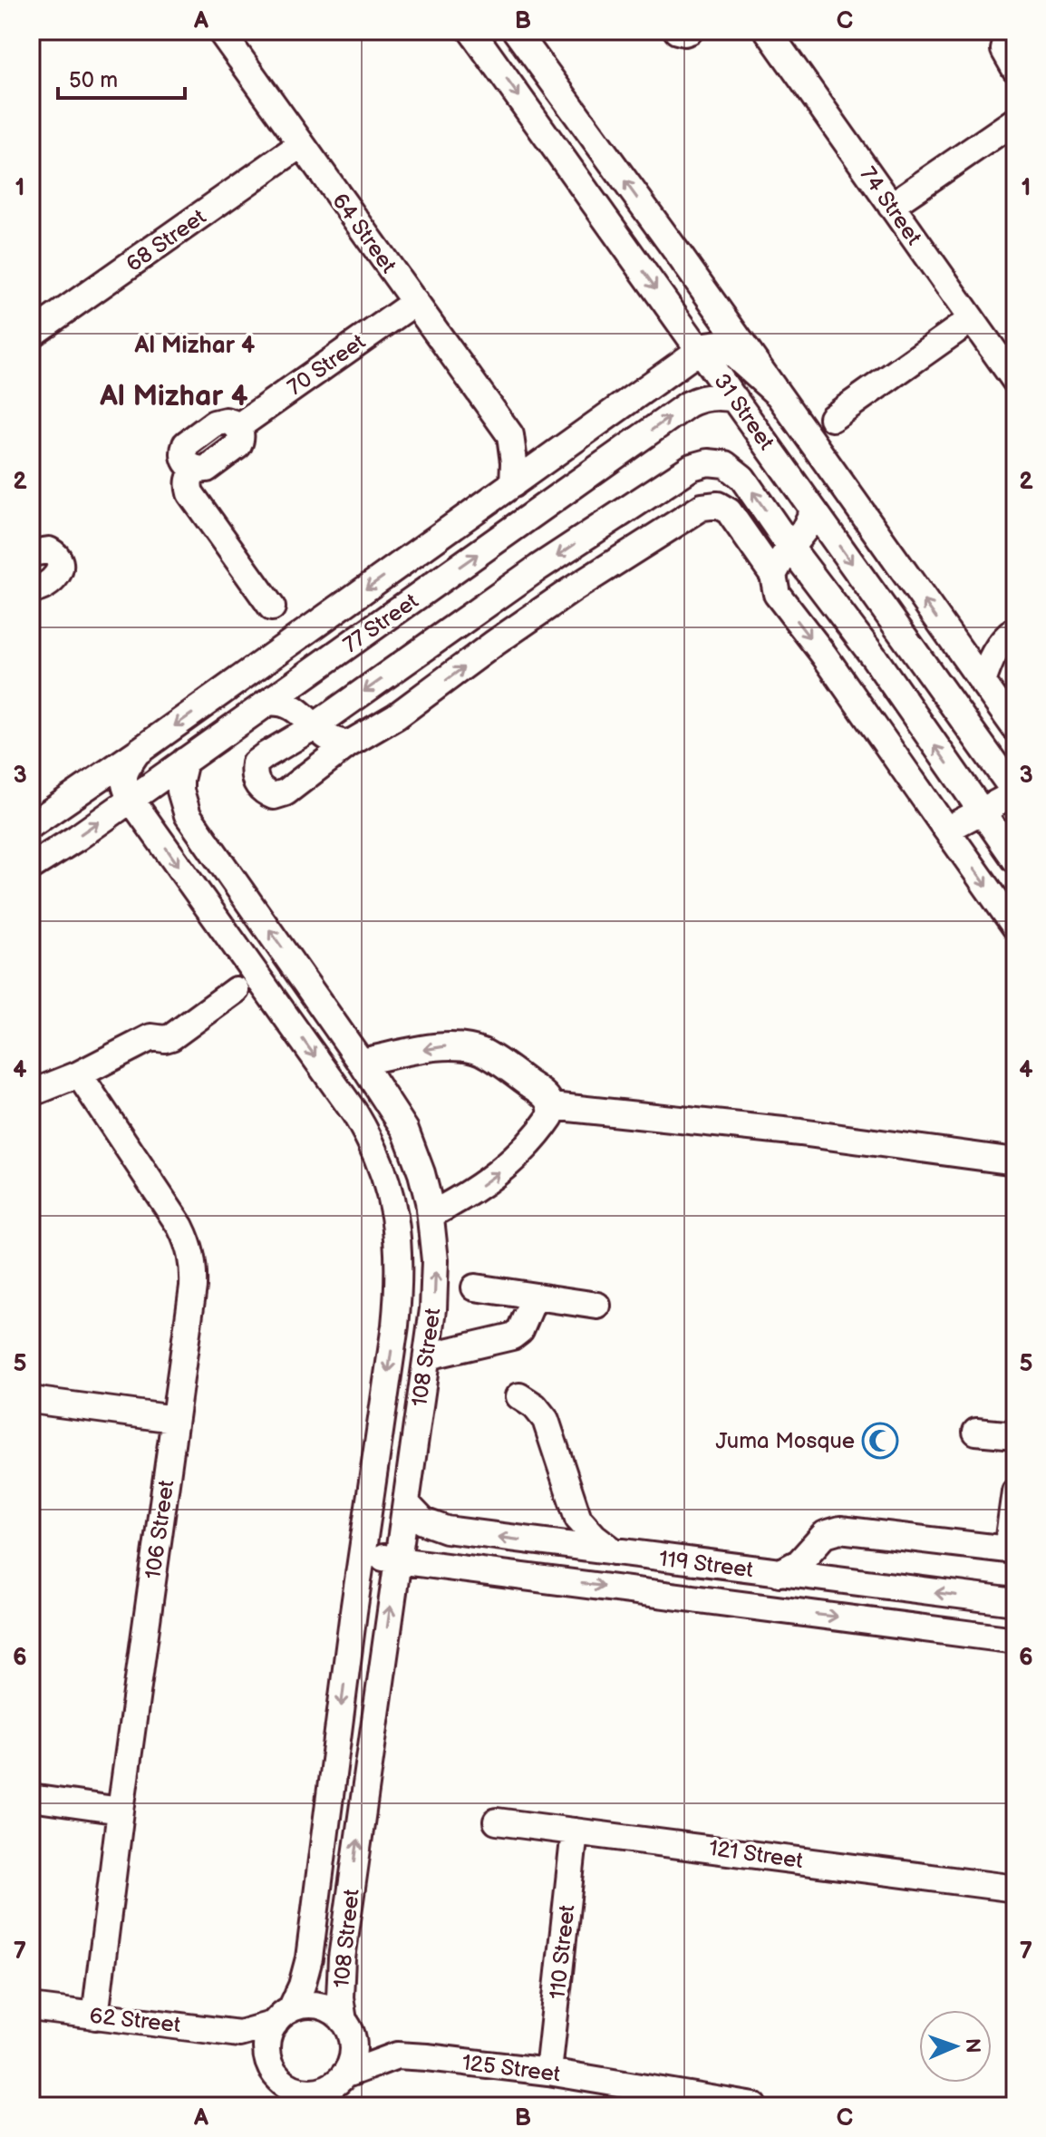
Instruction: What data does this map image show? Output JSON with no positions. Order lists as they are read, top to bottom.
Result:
{
  "streets": {
    "street": [
      "74 Street",
      "64 Street",
      "68 Street",
      "70 Street",
      "31 Street",
      "77 Street",
      "108 Street",
      "106 Street",
      "119 Street",
      "121 Street",
      "110 Street",
      "62 Street",
      "125 Street"
    ]
  },
  "crossings": [
    ["64 Street", "68 Street"],
    ["64 Street", "70 Street"],
    ["31 Street", "77 Street"],
    ["77 Street", "108 Street"],
    ["108 Street", "119 Street"],
    ["108 Street", "62 Street"],
    ["108 Street", "125 Street"],
    ["106 Street", "62 Street"],
    ["121 Street", "110 Street"],
    ["110 Street", "125 Street"],
    ["62 Street", "125 Street"]
  ],
  "districts": ["Al Mizhar 4", "Al Mizhar 4"],
  "places": {
    "mosque": ["Juma Mosque"]
  },
  "scale_bar": "50 m",
  "north": "right",
  "grid": {
    "columns": ["A", "B", "C"],
    "rows": [
      "1",
      "2",
      "3",
      "4",
      "5",
      "6",
      "7"
    ]
  }
}
